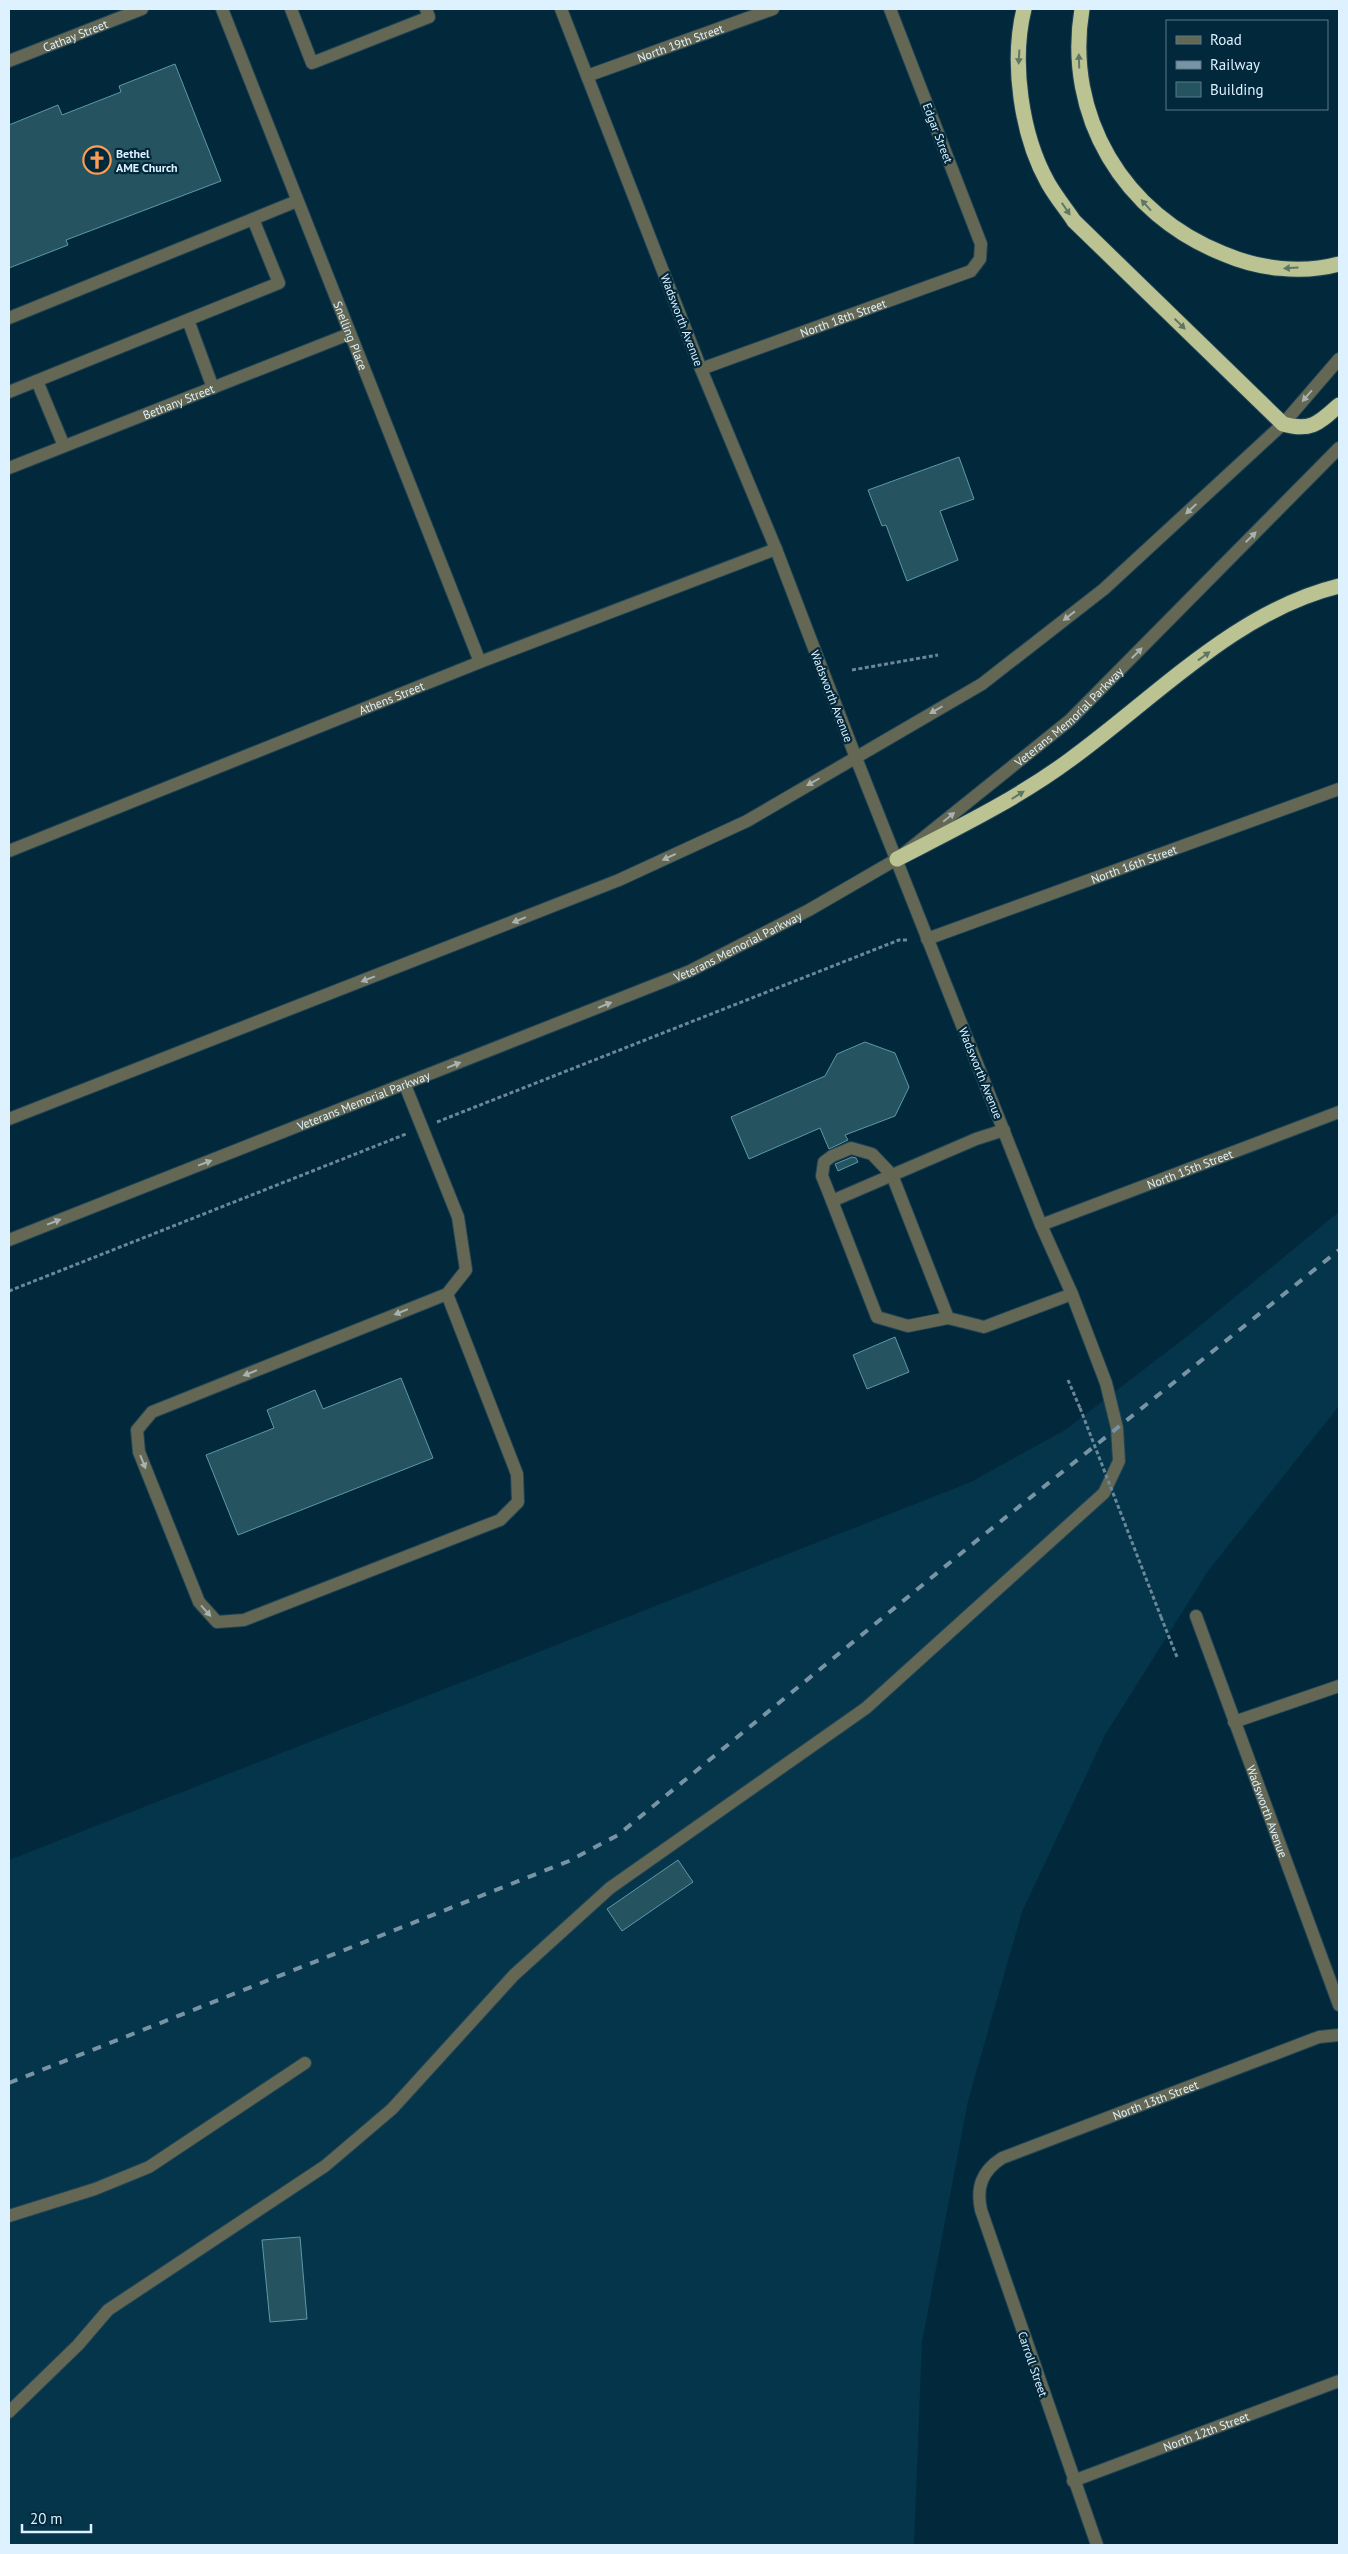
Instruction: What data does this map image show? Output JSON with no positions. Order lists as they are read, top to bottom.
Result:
{
  "streets": {
    "street": [
      "Cathay Street",
      "North 19th Street",
      "Edgar Street",
      "North 18th Street",
      "Wadsworth Avenue",
      "Snelling Place",
      "Bethany Street",
      "Athens Street",
      "Veterans Memorial Parkway",
      "North 16th Street",
      "North 15th Street",
      "North 13th Street",
      "Carroll Street",
      "North 12th Street"
    ]
  },
  "crossings": [
    ["North 19th Street", "Wadsworth Avenue"],
    ["Edgar Street", "North 18th Street"],
    ["North 18th Street", "Wadsworth Avenue"],
    ["Wadsworth Avenue", "Athens Street"],
    ["Wadsworth Avenue", "Veterans Memorial Parkway"],
    ["Wadsworth Avenue", "North 16th Street"],
    ["Wadsworth Avenue", "North 15th Street"],
    ["Snelling Place", "Bethany Street"],
    ["Snelling Place", "Athens Street"],
    ["North 13th Street", "Carroll Street"],
    ["Carroll Street", "North 12th Street"]
  ],
  "places": {
    "church": ["Bethel AME Church"]
  },
  "legend": ["Road", "Railway", "Building"],
  "scale_bar": "20 m"
}
